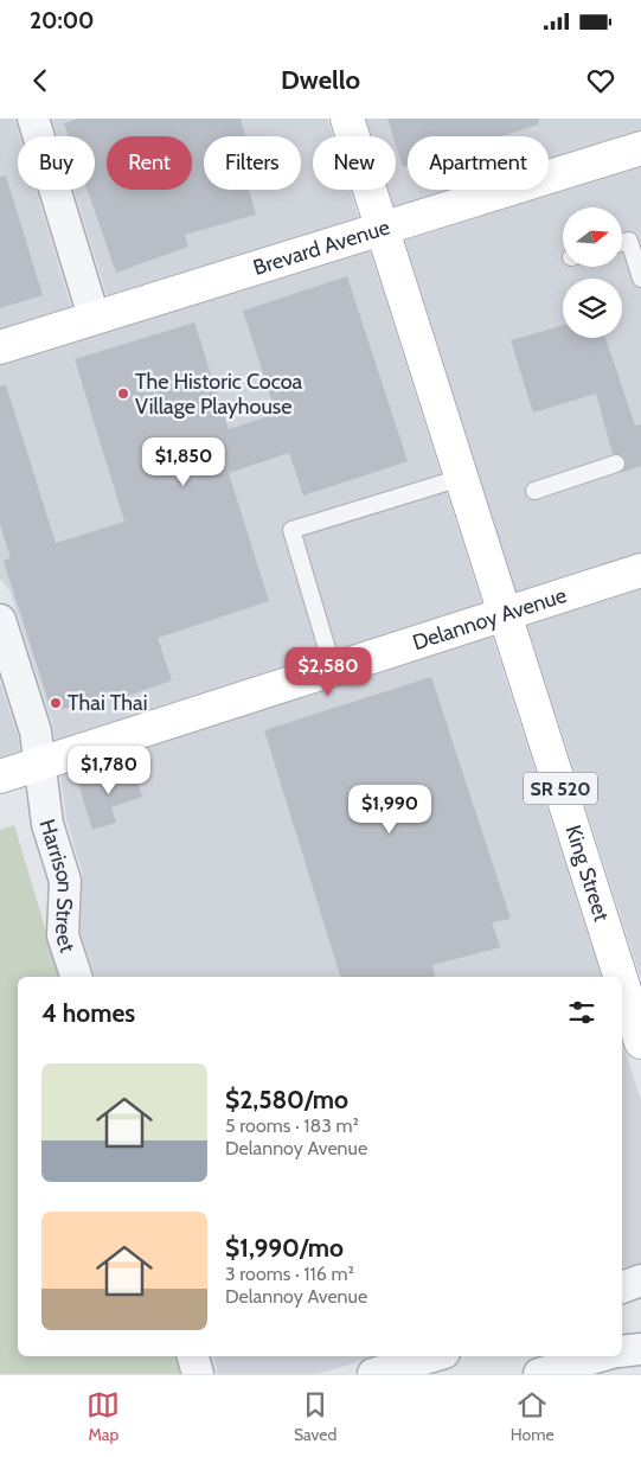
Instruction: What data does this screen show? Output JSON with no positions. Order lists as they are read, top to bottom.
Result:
{
  "streets": {
    "street": [
      "Brevard Avenue",
      "Delannoy Avenue",
      "SR 520",
      "King Street",
      "Harrison Street"
    ]
  },
  "crossings": [
    ["Brevard Avenue", "SR 520"],
    ["Delannoy Avenue", "King Street"],
    ["Delannoy Avenue", "Harrison Street"],
    ["SR 520", "King Street"]
  ],
  "places": ["The Historic Cocoa Village Playhouse", "Thai Thai"],
  "north": "right",
  "page": {
    "status": "20:00",
    "header": "Dwello",
    "chip": [
      "Buy",
      "Rent",
      "Filters",
      "New",
      "Apartment"
    ],
    "price": [
      "$1,850",
      "$2,580",
      "$1,780",
      "$1,990"
    ],
    "heading": "4 homes",
    "list": [
      {
        "name": "$2,580/mo",
        "note": "5 rooms · 183 m² · Delannoy Avenue"
      },
      {
        "name": "$1,990/mo",
        "note": "3 rooms · 116 m² · Delannoy Avenue"
      }
    ],
    "tabs": ["Map", "Saved", "Home"]
  }
}
